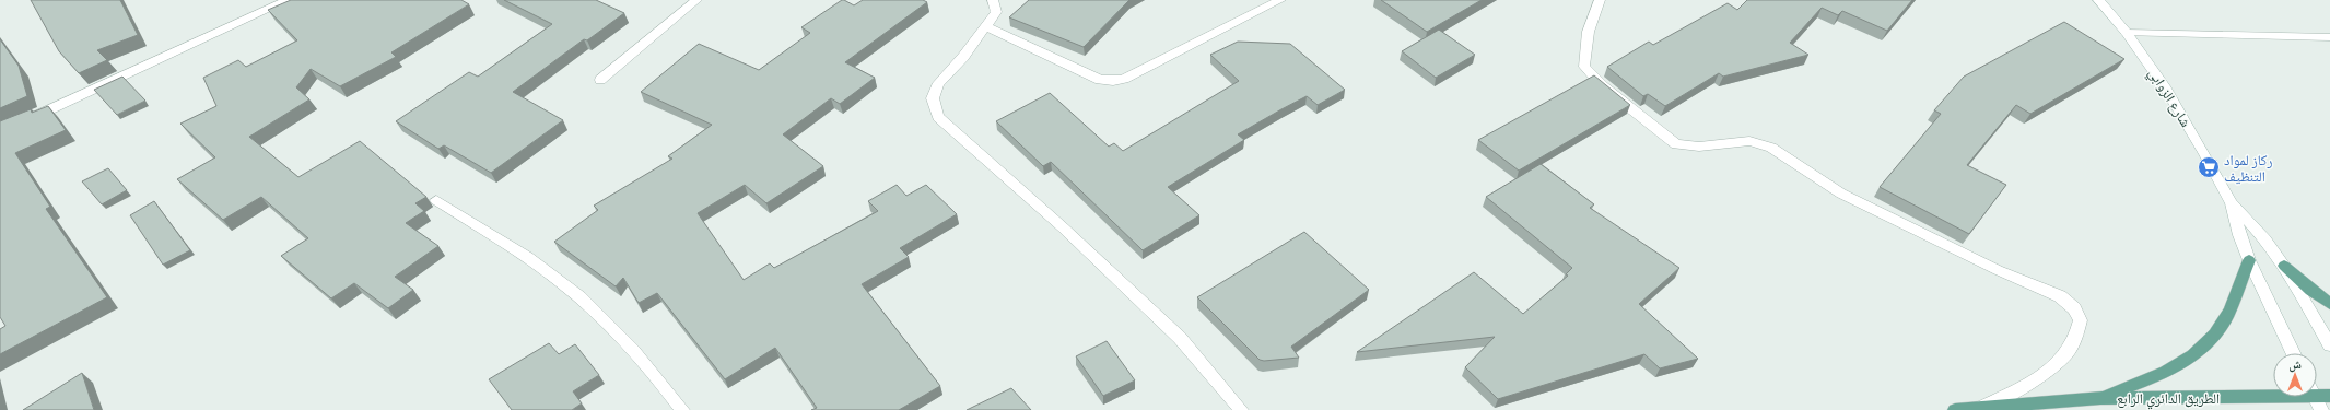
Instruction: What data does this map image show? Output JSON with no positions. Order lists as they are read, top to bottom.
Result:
{
  "streets": {
    "main road": ["الطريق الدائري الرابع"],
    "street": ["شارع الزوابي"]
  },
  "places": {
    "supermarket": ["ركاز لمواد التنظيف"]
  },
  "north": "top"
}
